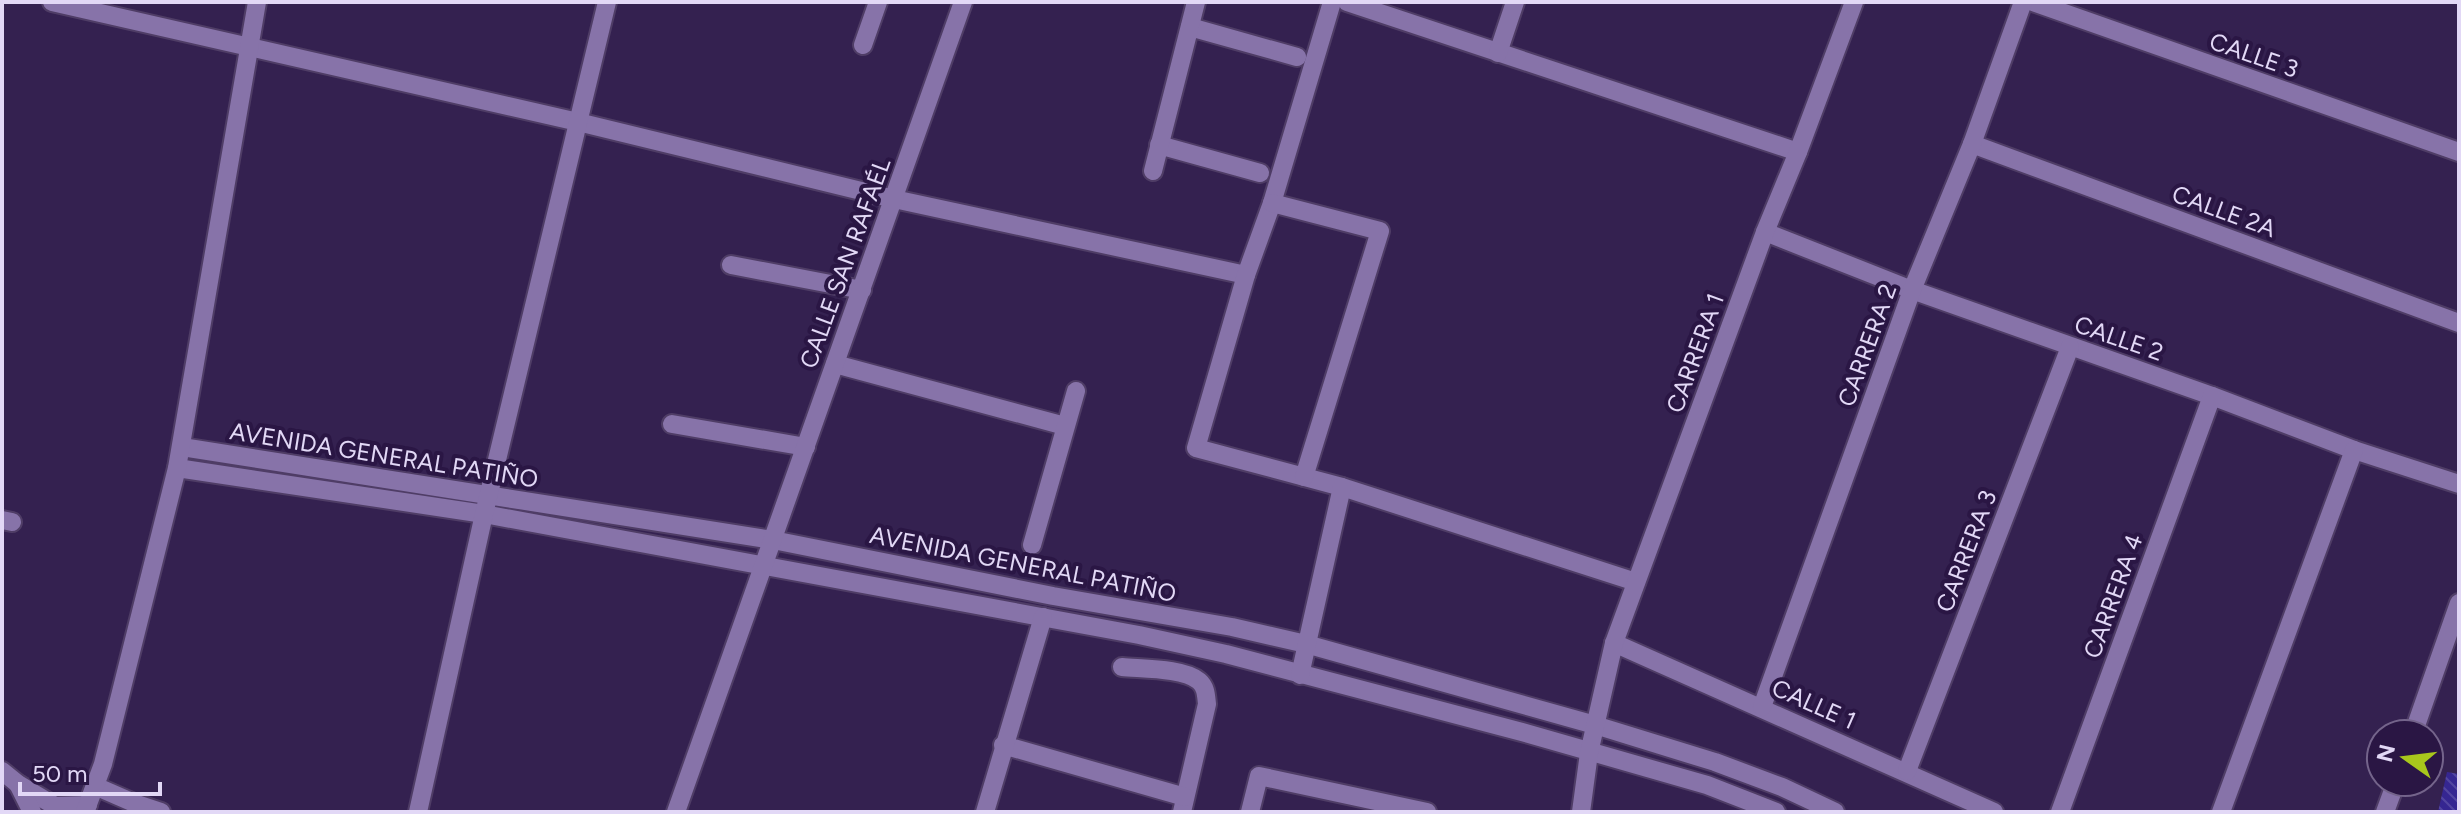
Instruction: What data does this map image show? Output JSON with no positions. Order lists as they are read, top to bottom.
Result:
{
  "streets": {
    "street": [
      "CALLE 3",
      "CALLE 2A",
      "CALLE SAN RAFAÉL",
      "CALLE 2",
      "CARRERA 2",
      "CARRERA 1",
      "AVENIDA GENERAL PATIÑO",
      "CARRERA 3",
      "CARRERA 4",
      "CALLE 1"
    ]
  },
  "crossings": [
    ["CALLE 2A", "CARRERA 2"],
    ["CALLE SAN RAFAÉL", "AVENIDA GENERAL PATIÑO"],
    ["CALLE 2", "CARRERA 2"],
    ["CALLE 2", "CARRERA 1"],
    ["CALLE 2", "CARRERA 3"],
    ["CALLE 2", "CARRERA 4"],
    ["CARRERA 2", "CALLE 1"],
    ["CARRERA 1", "AVENIDA GENERAL PATIÑO"],
    ["CARRERA 1", "CALLE 1"],
    ["CARRERA 3", "CALLE 1"]
  ],
  "scale_bar": "50 m",
  "north": "left"
}
